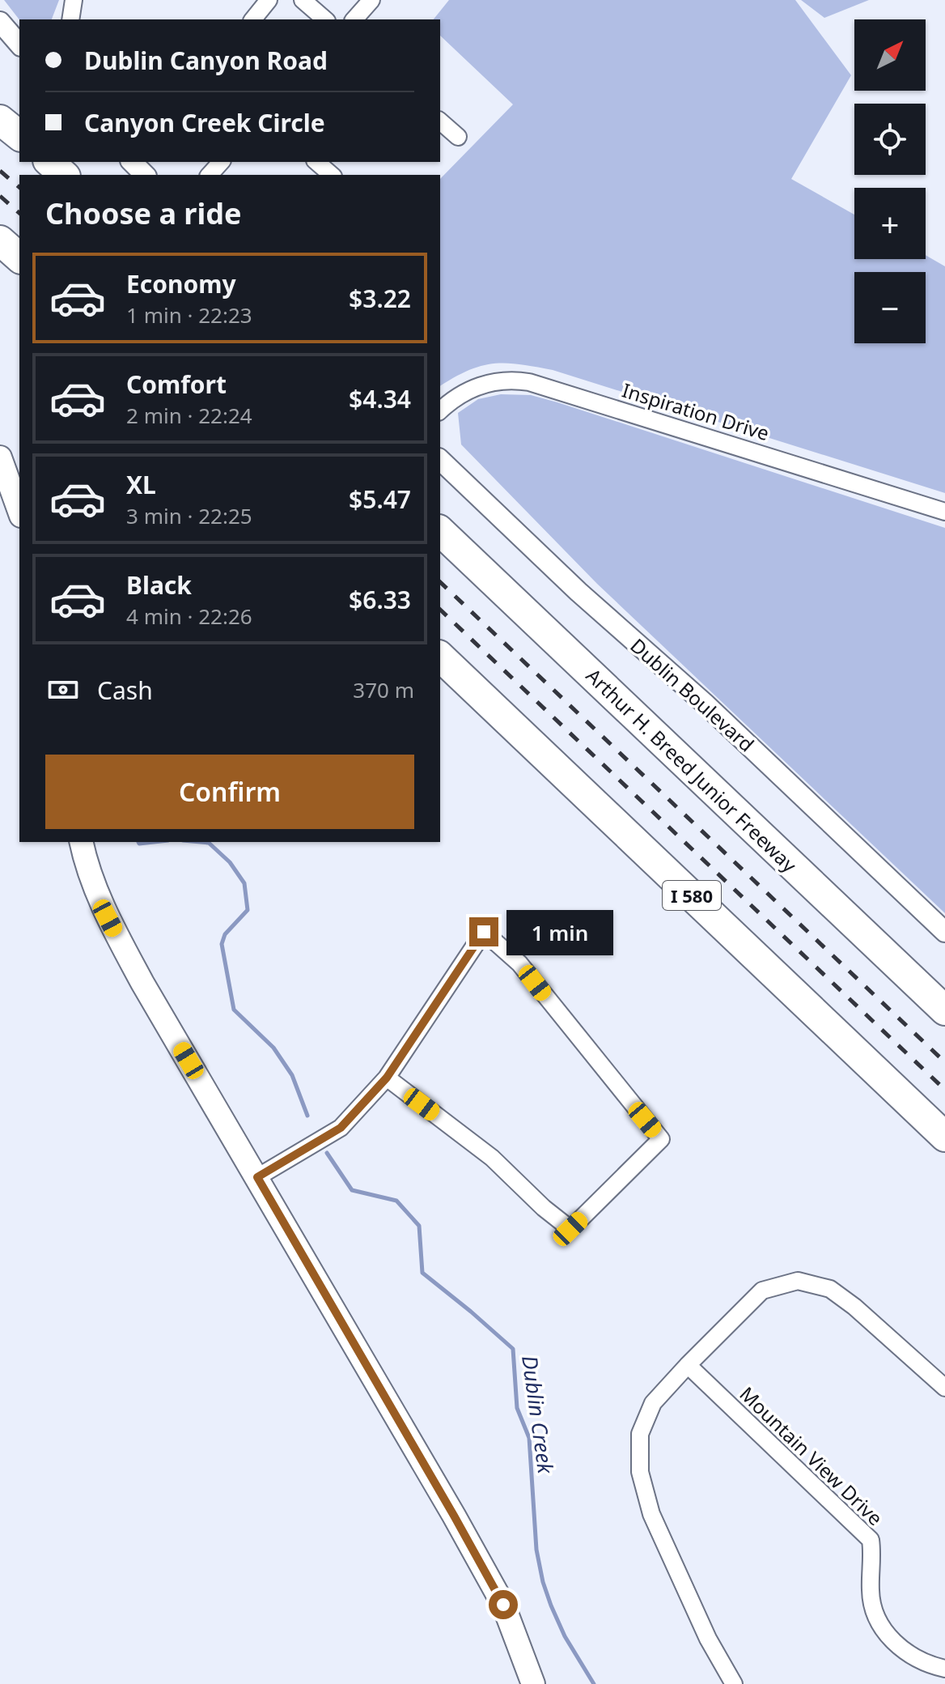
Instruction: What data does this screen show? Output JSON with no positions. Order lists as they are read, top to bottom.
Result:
{
  "streets": {
    "highway": ["Arthur H. Breed Junior Freeway", "I 580"],
    "street": ["Inspiration Drive", "Dublin Boulevard", "Mountain View Drive"]
  },
  "water": ["Dublin Creek"],
  "north": "top right",
  "page": {
    "map_buttons": ["+", "−"],
    "banner": ["Dublin Canyon Road", "Canyon Creek Circle"],
    "heading": "Choose a ride",
    "list": [
      {
        "name": "Economy",
        "note": "1 min · 22:23",
        "value": "$3.22"
      },
      {
        "name": "Comfort",
        "note": "2 min · 22:24",
        "value": "$4.34"
      },
      {
        "name": "XL",
        "note": "3 min · 22:25",
        "value": "$5.47"
      },
      {
        "name": "Black",
        "note": "4 min · 22:26",
        "value": "$6.33"
      }
    ],
    "pay": ["Cash", "370 m"],
    "buttons": "Confirm",
    "bubble": "1 min"
  }
}
